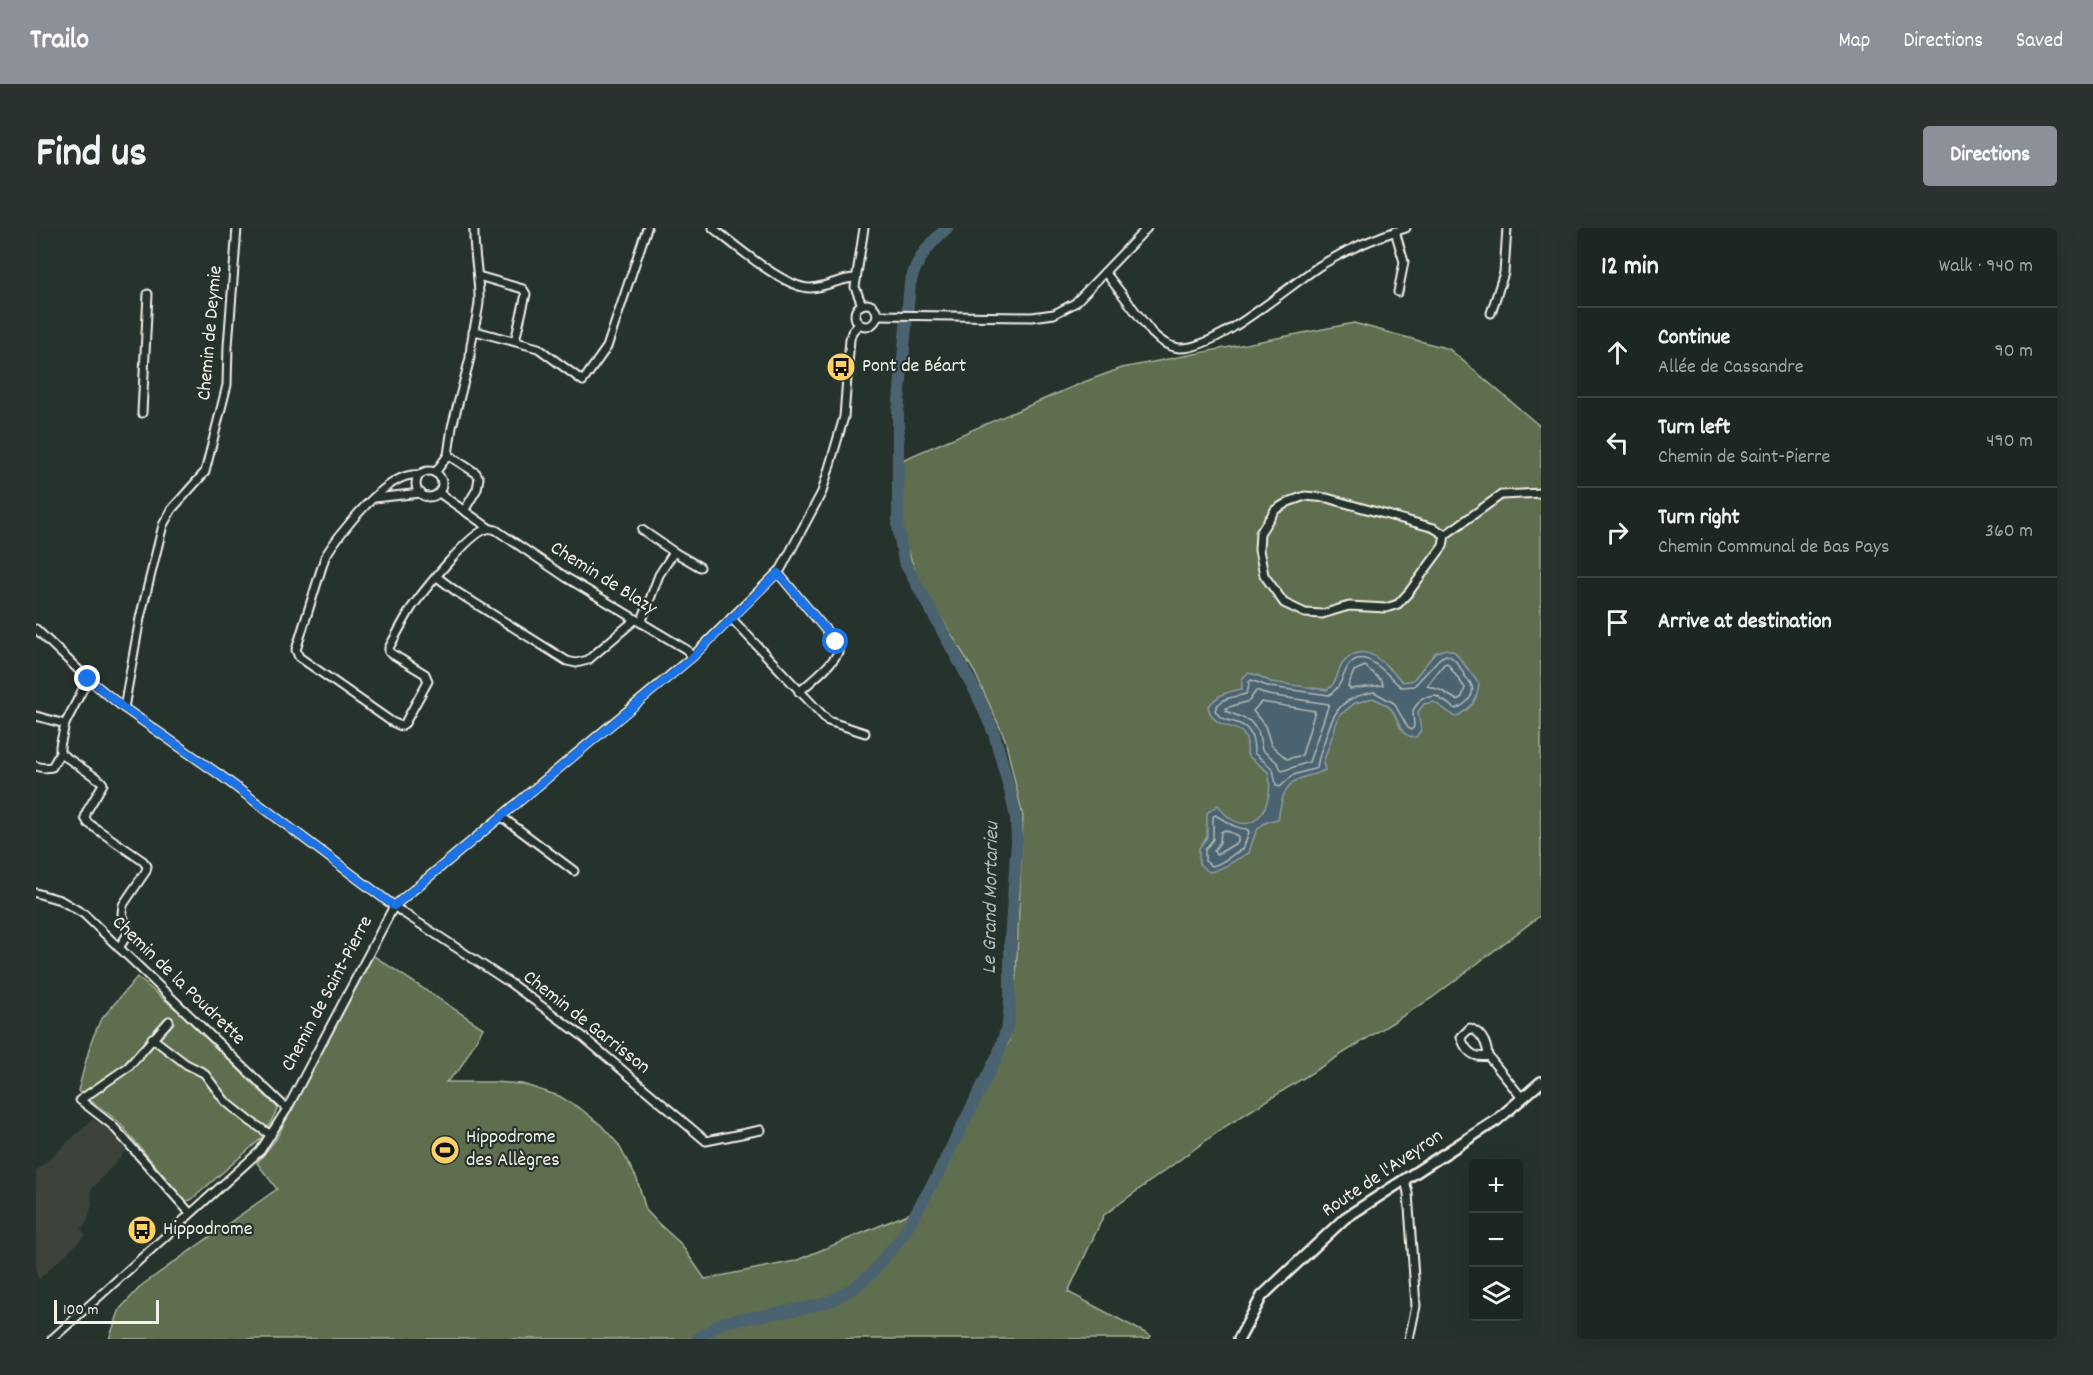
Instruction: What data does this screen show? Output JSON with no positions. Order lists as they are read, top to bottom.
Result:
{
  "streets": {
    "street": [
      "Chemin de Deymie",
      "Chemin de Blazy",
      "Chemin de la Poudrette",
      "Chemin de Saint-Pierre",
      "Chemin de Garrisson",
      "Route de l'Aveyron"
    ]
  },
  "crossings": [
    ["Chemin de Blazy", "Chemin de Saint-Pierre"],
    ["Chemin de la Poudrette", "Chemin de Saint-Pierre"],
    ["Chemin de Saint-Pierre", "Chemin de Garrisson"]
  ],
  "water": ["Le Grand Mortarieu"],
  "places": {
    "bus stop": ["Pont de Béart", "Hippodrome"],
    "sports": ["Hippodrome des Allègres"]
  },
  "scale_bar": "100 m",
  "page": {
    "header": "Trailo",
    "nav": ["Map", "Directions", "Saved"],
    "title": "Find us",
    "buttons": "Directions",
    "heading": ["12 min", "Walk · 940 m"],
    "list": [
      ["Continue", "Allée de Cassandre", "90 m"],
      ["Turn left", "Chemin de Saint-Pierre", "490 m"],
      ["Turn right", "Chemin Communal de Bas Pays", "360 m"],
      "Arrive at destination"
    ],
    "map_buttons": ["+", "−"],
    "scale": "100 m"
  }
}
